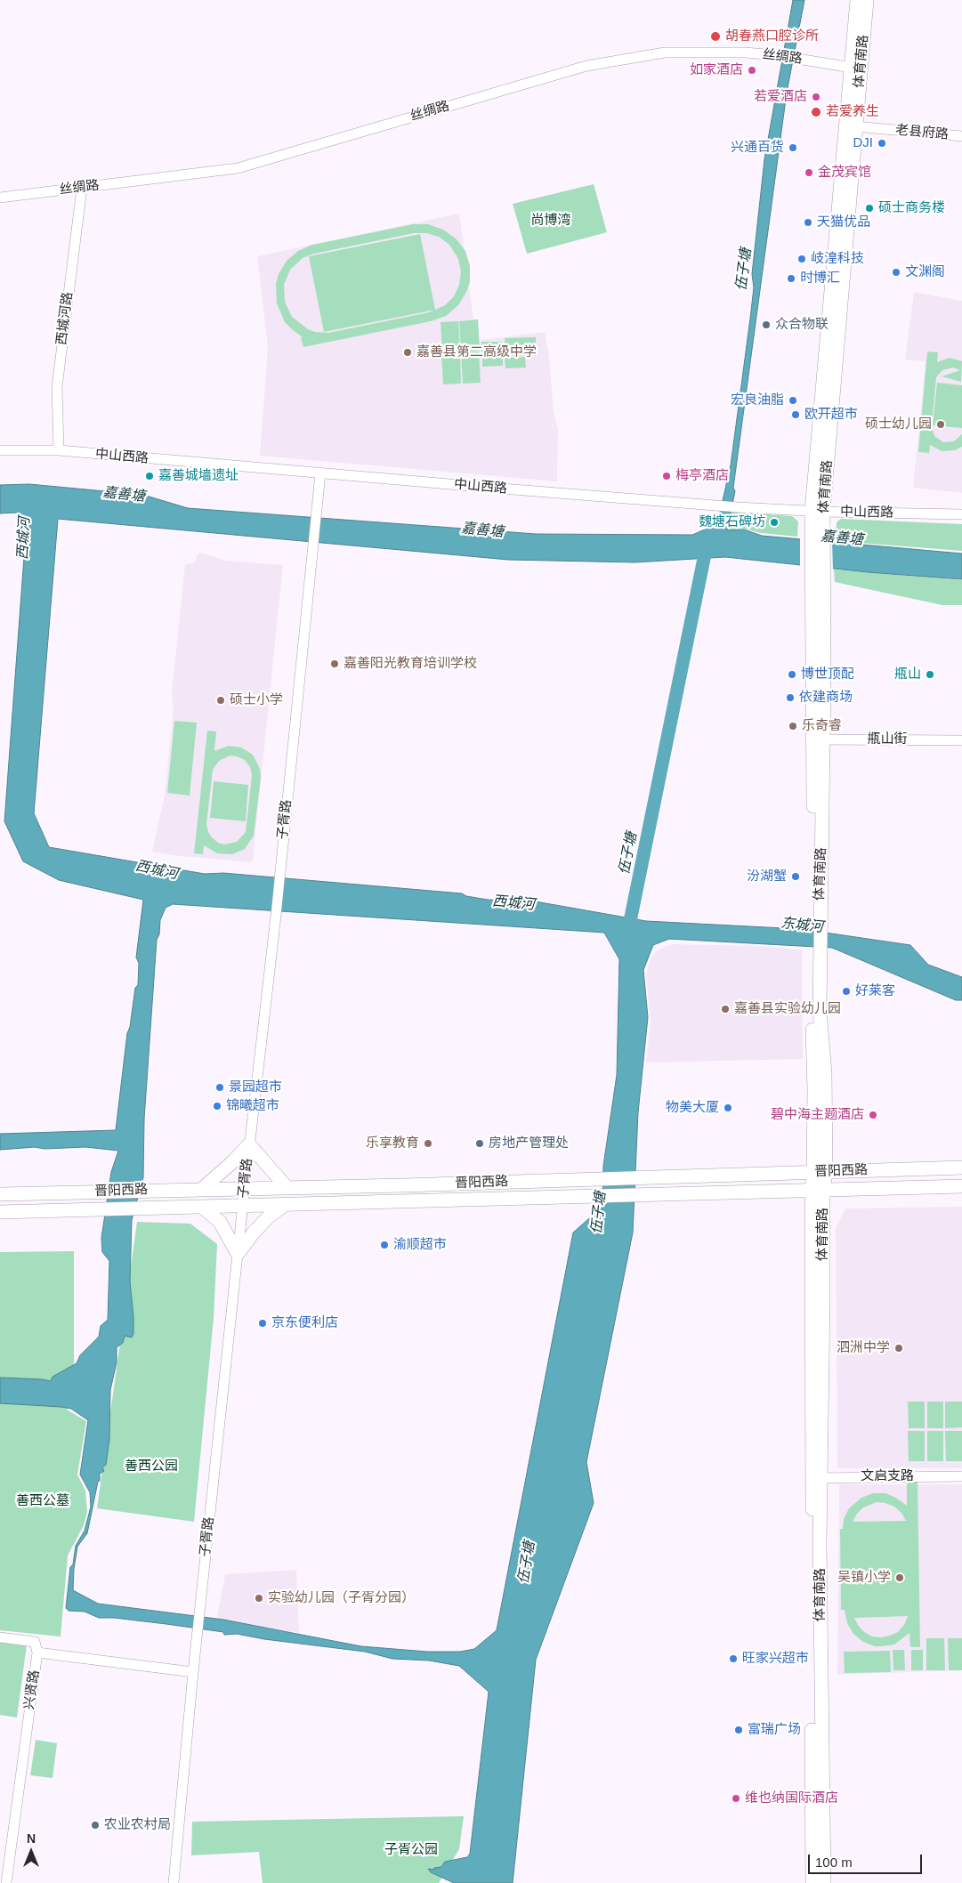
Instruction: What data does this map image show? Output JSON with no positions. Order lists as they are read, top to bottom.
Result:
{
  "streets": {
    "main road": ["体育南路", "晋阳西路"],
    "street": [
      "丝绸路",
      "老县府路",
      "西城河路",
      "中山西路",
      "甁山街",
      "子胥路",
      "文启支路",
      "兴贤路"
    ]
  },
  "crossings": [
    ["丝绸路", "体育南路"],
    ["丝绸路", "西城河路"],
    ["体育南路", "老县府路"],
    ["体育南路", "中山西路"],
    ["体育南路", "甁山街"],
    ["体育南路", "晋阳西路"],
    ["体育南路", "文启支路"],
    ["西城河路", "中山西路"],
    ["中山西路", "子胥路"],
    ["子胥路", "晋阳西路"],
    ["子胥路", "兴贤路"]
  ],
  "water": [
    "伍子塘",
    "嘉善塘",
    "西城河",
    "东城河"
  ],
  "parks": [
    "尚博湾",
    "善西公园",
    "善西公墓",
    "子胥公园"
  ],
  "places": [
    "胡春燕口腔诊所",
    "如家酒店",
    "若爱酒店",
    "若爱养生",
    "DJI",
    "兴通百货",
    "金茂宾馆",
    "硕士商务楼",
    "天猫优品",
    "岐湟科技",
    "文渊阁",
    "时博汇",
    "众合物联",
    "嘉善县第二高级中学",
    "宏良油脂",
    "欧开超市",
    "硕士幼儿园",
    "嘉善城墙遗址",
    "梅亭酒店",
    "魏塘石碑坊",
    "嘉善阳光教育培训学校",
    "博世顶配",
    "瓶山",
    "依建商场",
    "硕士小学",
    "乐奇睿",
    "汾湖蟹",
    "好莱客",
    "嘉善县实验幼儿园",
    "景园超市",
    "锦曦超市",
    "物美大厦",
    "碧中海主题酒店",
    "乐享教育",
    "房地产管理处",
    "渝顺超市",
    "京东便利店",
    "泗洲中学",
    "吴镇小学",
    "实验幼儿园（子胥分园）",
    "旺家兴超市",
    "富瑞广场",
    "维也纳国际酒店",
    "农业农村局"
  ],
  "scale_bar": "100 m",
  "north": "top"
}
